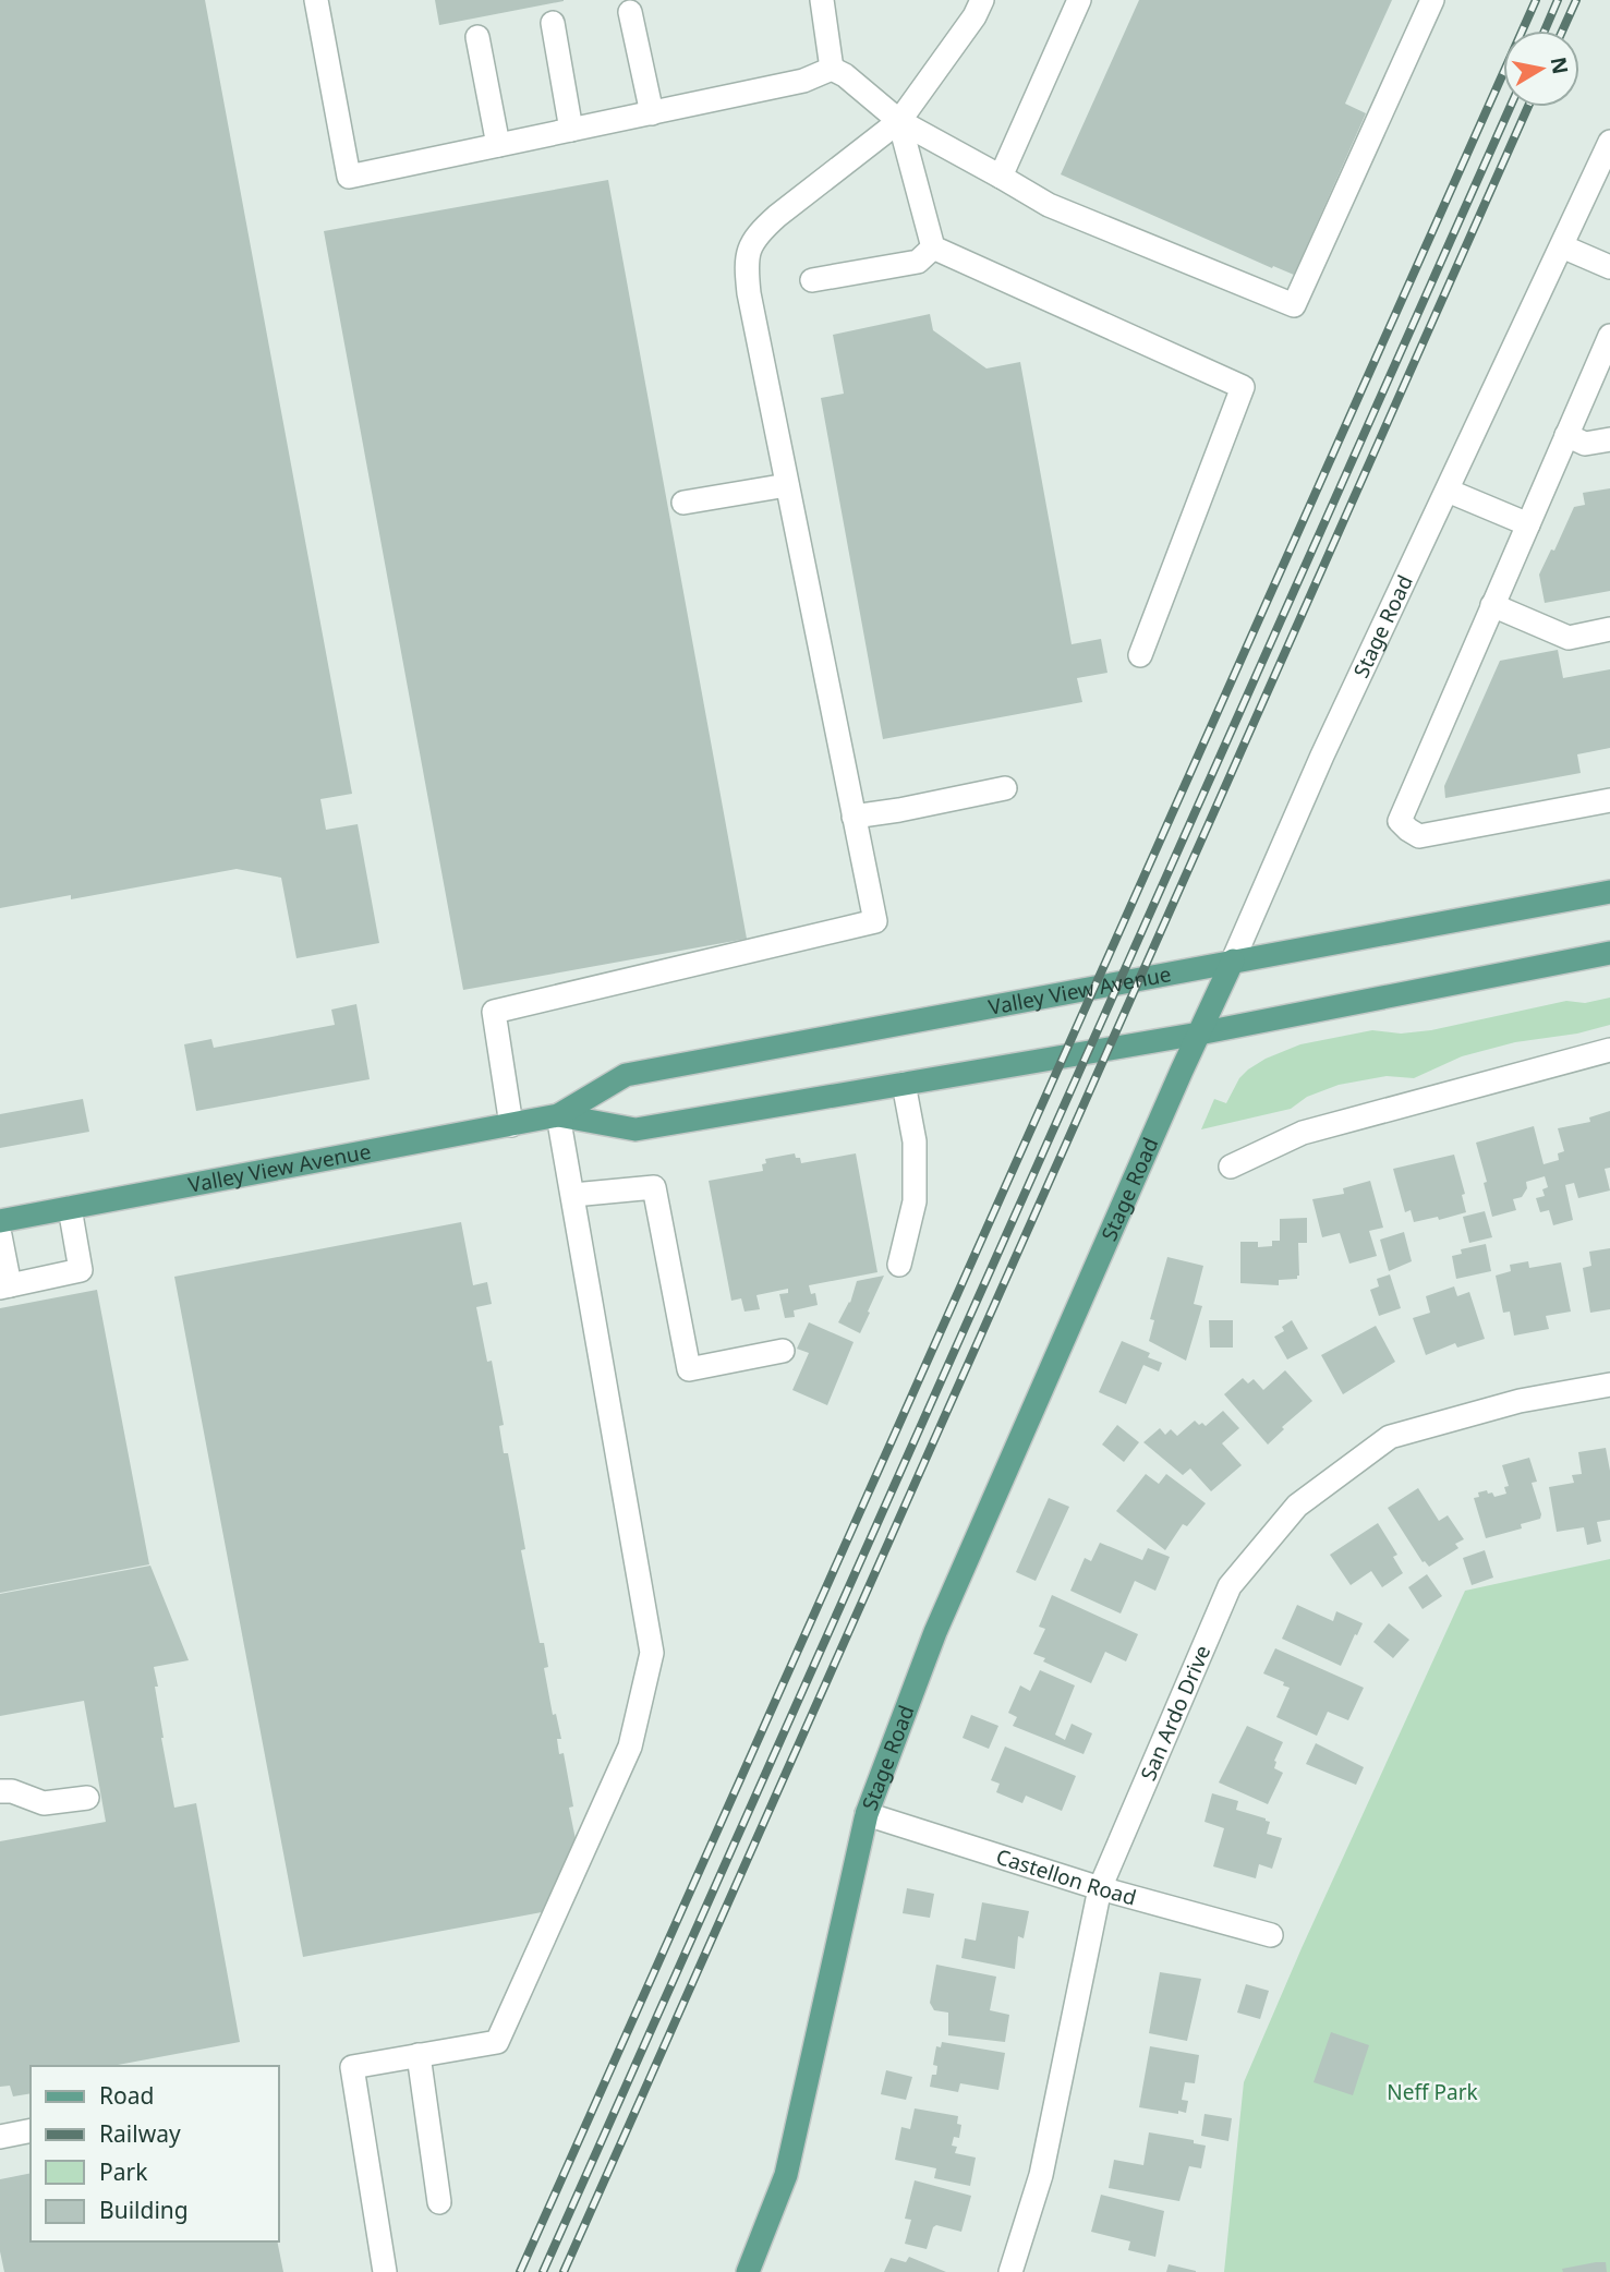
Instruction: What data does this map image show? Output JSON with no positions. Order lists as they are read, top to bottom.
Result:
{
  "streets": {
    "main road": ["Stage Road", "Valley View Avenue"],
    "street": ["San Ardo Drive", "Castellon Road"]
  },
  "crossings": [
    ["Stage Road", "Valley View Avenue"],
    ["Stage Road", "Castellon Road"],
    ["San Ardo Drive", "Castellon Road"]
  ],
  "parks": ["Neff Park"],
  "legend": [
    "Road",
    "Railway",
    "Park",
    "Building"
  ],
  "north": "right"
}
